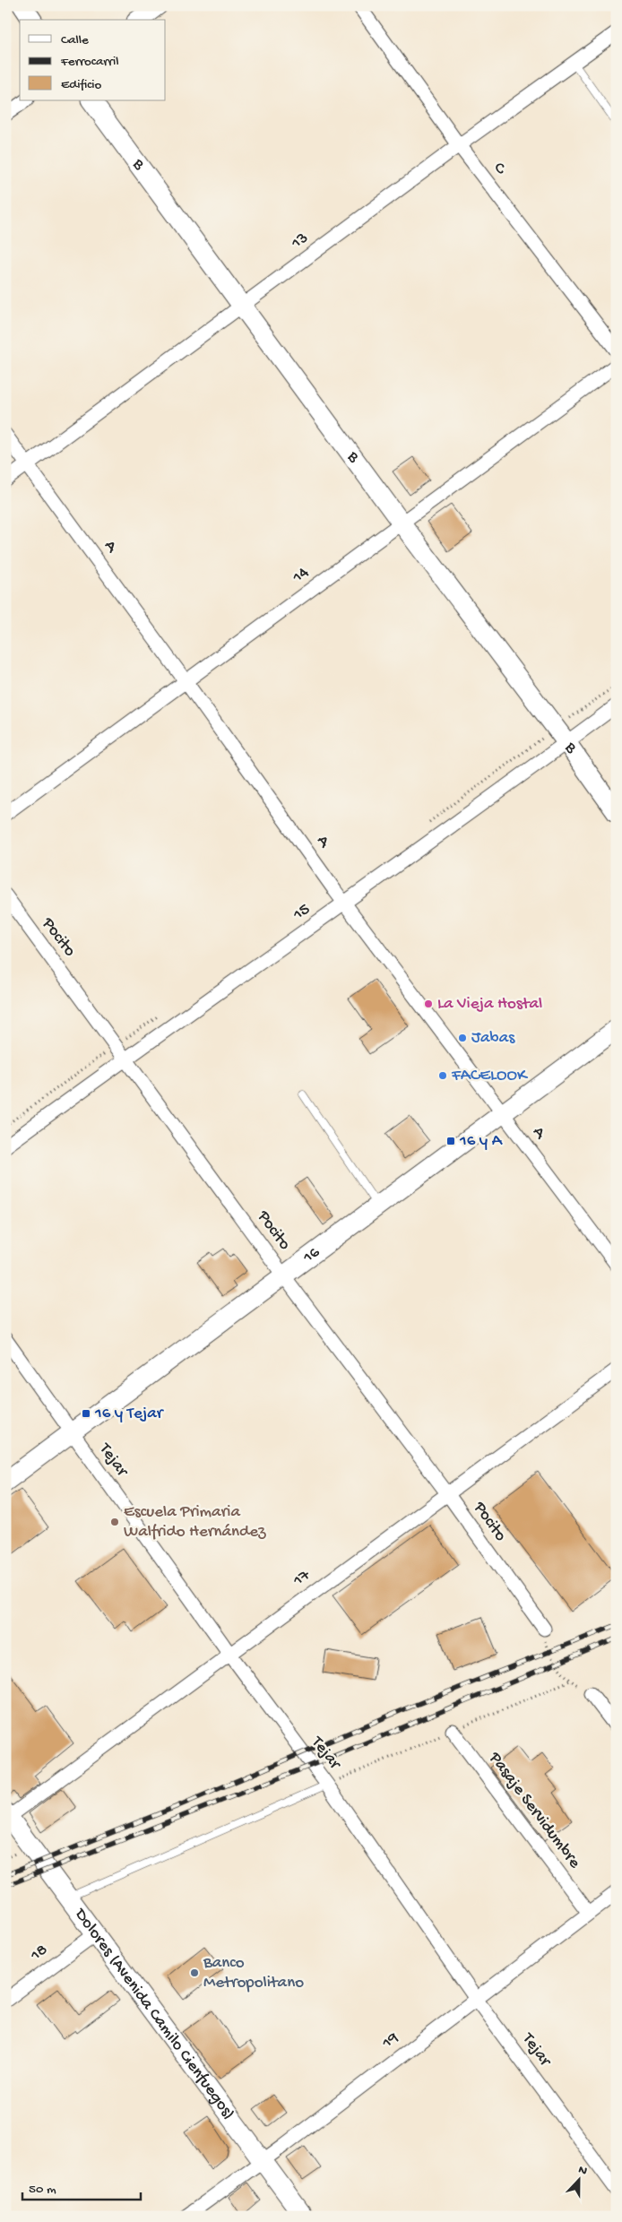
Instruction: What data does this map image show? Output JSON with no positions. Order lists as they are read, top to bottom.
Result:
{
  "streets": {
    "street": [
      "B",
      "C",
      "13",
      "A",
      "14",
      "15",
      "Pocito",
      "16",
      "Tejar",
      "17",
      "Pasaje Servidumbre",
      "18",
      "Dolores (Avenida Camilo Cienfuegos)",
      "19"
    ]
  },
  "crossings": [
    ["B", "13"],
    ["B", "14"],
    ["B", "15"],
    ["C", "13"],
    ["13", "A"],
    ["A", "14"],
    ["A", "15"],
    ["A", "16"],
    ["15", "Pocito"],
    ["Pocito", "16"],
    ["Pocito", "17"],
    ["16", "Tejar"],
    ["Tejar", "17"],
    ["Tejar", "19"],
    ["17", "Dolores (Avenida Camilo Cienfuegos)"],
    ["Pasaje Servidumbre", "19"],
    ["18", "Dolores (Avenida Camilo Cienfuegos)"],
    ["Dolores (Avenida Camilo Cienfuegos)", "19"]
  ],
  "places": {
    "other": [
      "La Vieja Hostal",
      "Jabas",
      "FACELOOK",
      "Escuela Primaria Walfrido Hernández",
      "Banco Metropolitano"
    ],
    "transit": ["16 y A", "16 y Tejar"]
  },
  "legend": ["Calle", "Ferrocarril", "Edificio"],
  "scale_bar": "50 m",
  "north": "top"
}
